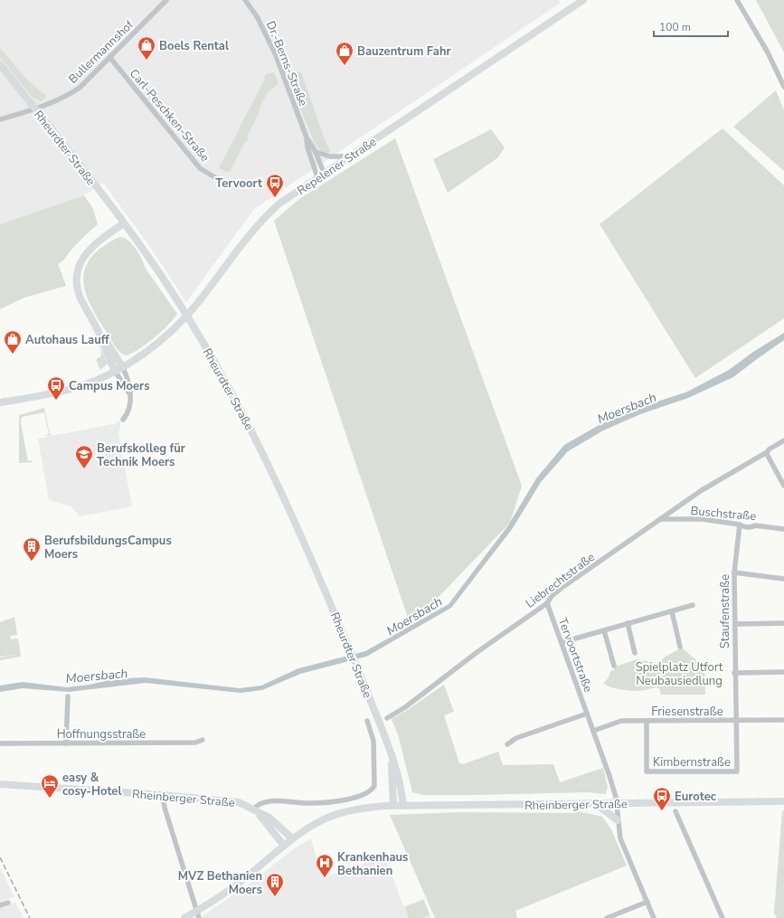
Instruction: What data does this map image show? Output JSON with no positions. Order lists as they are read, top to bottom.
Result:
{
  "streets": {
    "main road": ["Rheurdter Straße", "Repelener Straße", "Rheinberger Straße"],
    "street": [
      "Bullermannshof",
      "Dr.-Berns-Straße",
      "Carl-Peschken-Straße",
      "Buschstraße",
      "Liebrechtstraße",
      "Staufenstraße",
      "Tervoortstraße",
      "Friesenstraße",
      "Hoffnungsstraße",
      "Kimbernstraße"
    ]
  },
  "crossings": [
    ["Bullermannshof", "Carl-Peschken-Straße"],
    ["Dr.-Berns-Straße", "Repelener Straße"],
    ["Rheurdter Straße", "Rheinberger Straße"],
    ["Buschstraße", "Liebrechtstraße"],
    ["Buschstraße", "Staufenstraße"],
    ["Liebrechtstraße", "Tervoortstraße"],
    ["Staufenstraße", "Friesenstraße"],
    ["Staufenstraße", "Kimbernstraße"],
    ["Tervoortstraße", "Friesenstraße"],
    ["Tervoortstraße", "Rheinberger Straße"],
    ["Friesenstraße", "Kimbernstraße"]
  ],
  "water": ["Moersbach"],
  "parks": ["Spielplatz Utfort Neubausiedlung"],
  "places": {
    "shop": ["Boels Rental", "Bauzentrum Fahr", "Autohaus Lauff"],
    "bus stop": ["Tervoort", "Campus Moers", "Eurotec"],
    "school or university": ["Berufskolleg für Technik Moers"],
    "building": ["BerufsbildungsCampus Moers", "MVZ Bethanien Moers"],
    "hotel": ["easy & cosy-Hotel"],
    "hospital": ["Krankenhaus Bethanien"]
  },
  "scale_bar": "100 m"
}
